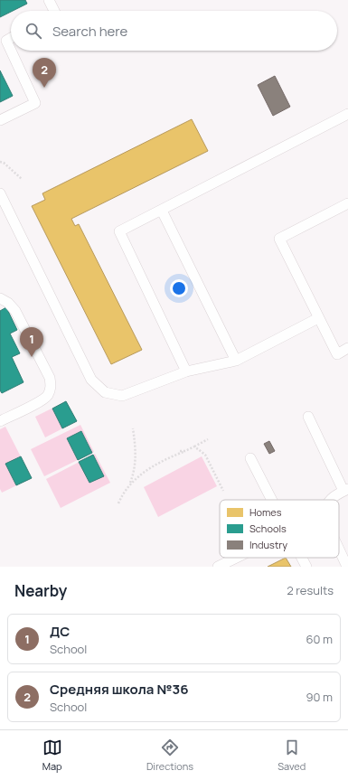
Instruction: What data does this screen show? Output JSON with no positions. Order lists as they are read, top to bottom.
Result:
{
  "legend": ["Homes", "Schools", "Industry"],
  "page": {
    "search": "Search here",
    "pins": ["2", "1"],
    "heading": ["Nearby", "2 results"],
    "list": [
      {
        "mark": "1",
        "name": "ДС",
        "note": "School",
        "value": "60 m"
      },
      {
        "mark": "2",
        "name": "Средняя школа №36",
        "note": "School",
        "value": "90 m"
      }
    ],
    "nav": ["Map", "Directions", "Saved"]
  }
}
